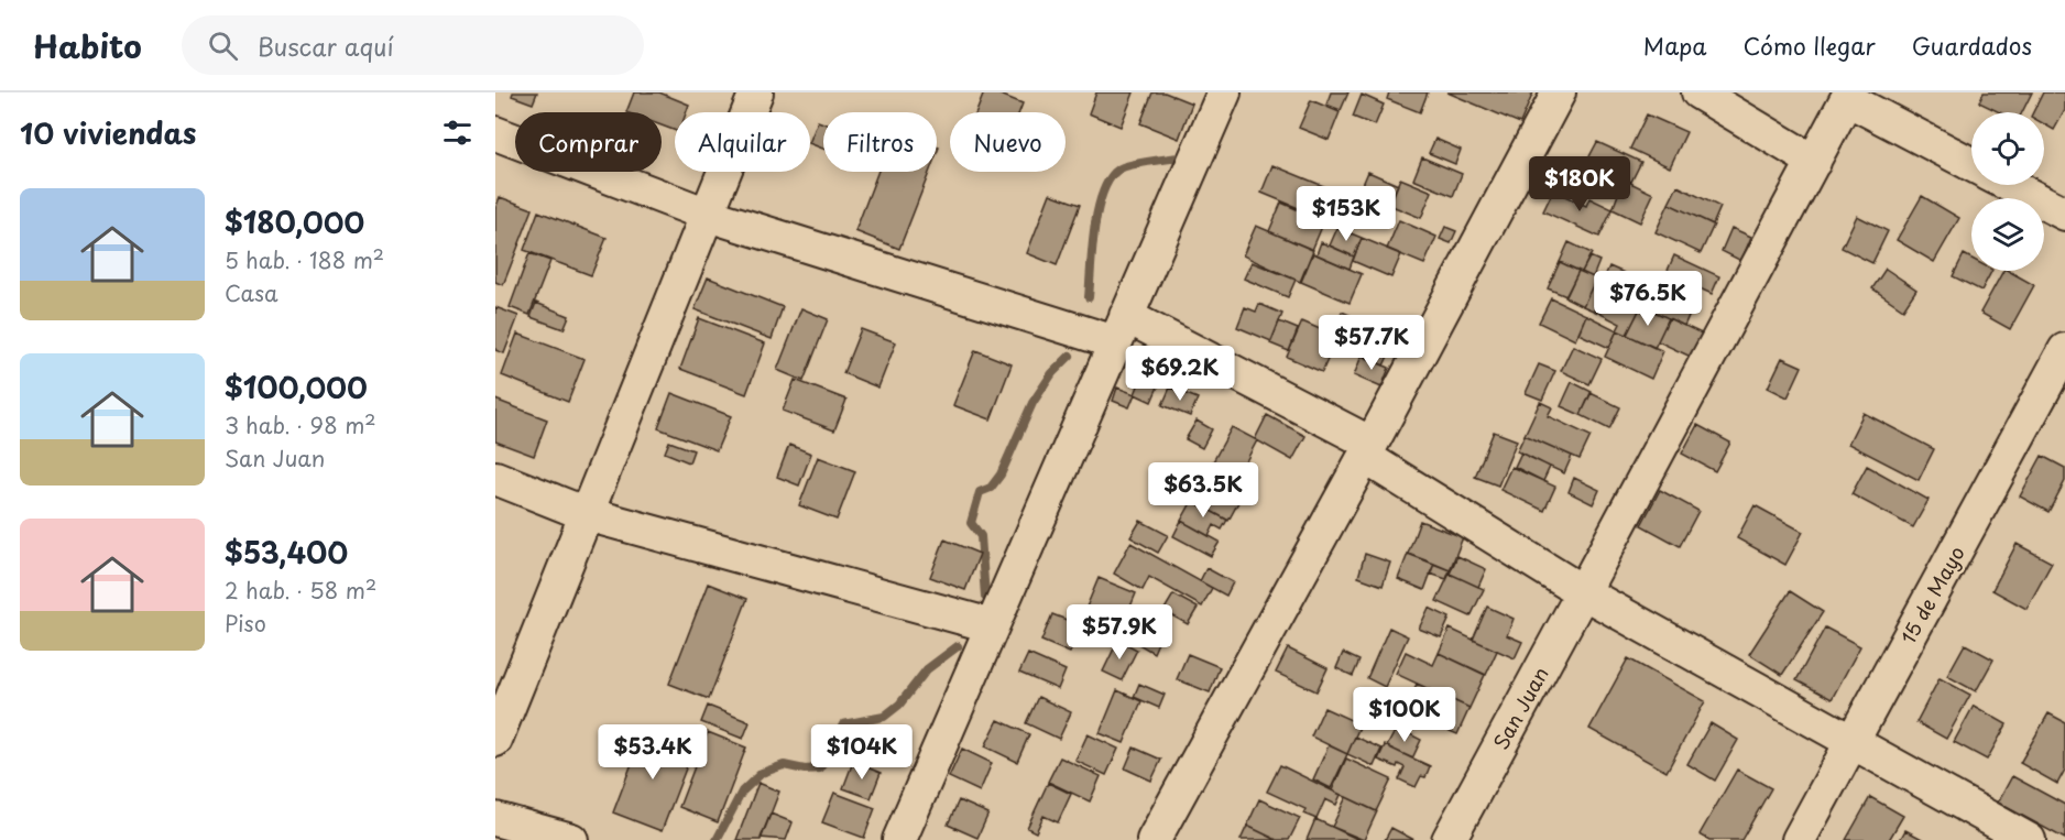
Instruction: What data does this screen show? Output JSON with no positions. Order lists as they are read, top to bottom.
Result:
{
  "streets": {
    "street": ["15 de Mayo", "San Juan"]
  },
  "page": {
    "header": "Habito",
    "search": "Buscar aquí",
    "nav": ["Mapa", "Cómo llegar", "Guardados"],
    "heading": "10 viviendas",
    "chip": [
      "Comprar",
      "Alquilar",
      "Filtros",
      "Nuevo"
    ],
    "price": [
      "$180K",
      "$153K",
      "$76.5K",
      "$57.7K",
      "$69.2K",
      "$63.5K",
      "$57.9K",
      "$100K",
      "$53.4K",
      "$104K"
    ],
    "list": [
      {
        "name": "$180,000",
        "note": "5 hab. · 188 m² · Casa"
      },
      {
        "name": "$100,000",
        "note": "3 hab. · 98 m² · San Juan"
      },
      {
        "name": "$53,400",
        "note": "2 hab. · 58 m² · Piso"
      }
    ]
  }
}
